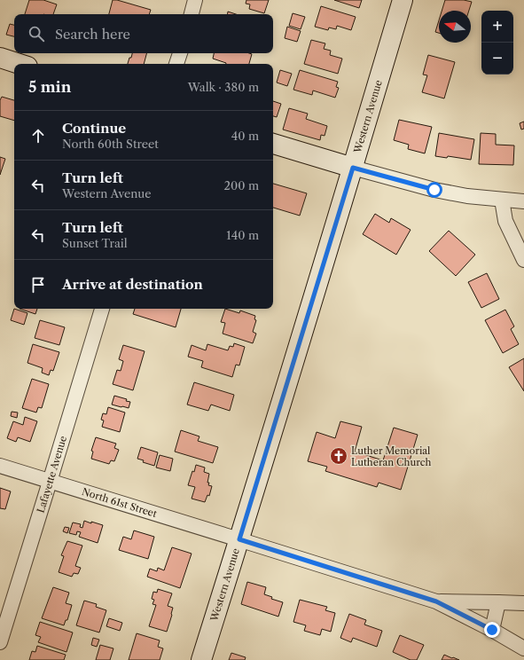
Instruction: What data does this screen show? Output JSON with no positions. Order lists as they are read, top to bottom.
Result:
{
  "streets": {
    "street": ["Western Avenue", "Lafayette Avenue", "North 61st Street"]
  },
  "crossings": [
    ["Western Avenue", "North 61st Street"],
    ["Lafayette Avenue", "North 61st Street"]
  ],
  "places": {
    "church": ["Luther Memorial Lutheran Church"]
  },
  "north": "left",
  "page": {
    "map_buttons": ["+", "−"],
    "search": "Search here",
    "heading": ["5 min", "Walk · 380 m"],
    "list": [
      ["Continue", "North 60th Street", "40 m"],
      ["Turn left", "Western Avenue", "200 m"],
      ["Turn left", "Sunset Trail", "140 m"],
      "Arrive at destination"
    ]
  }
}
